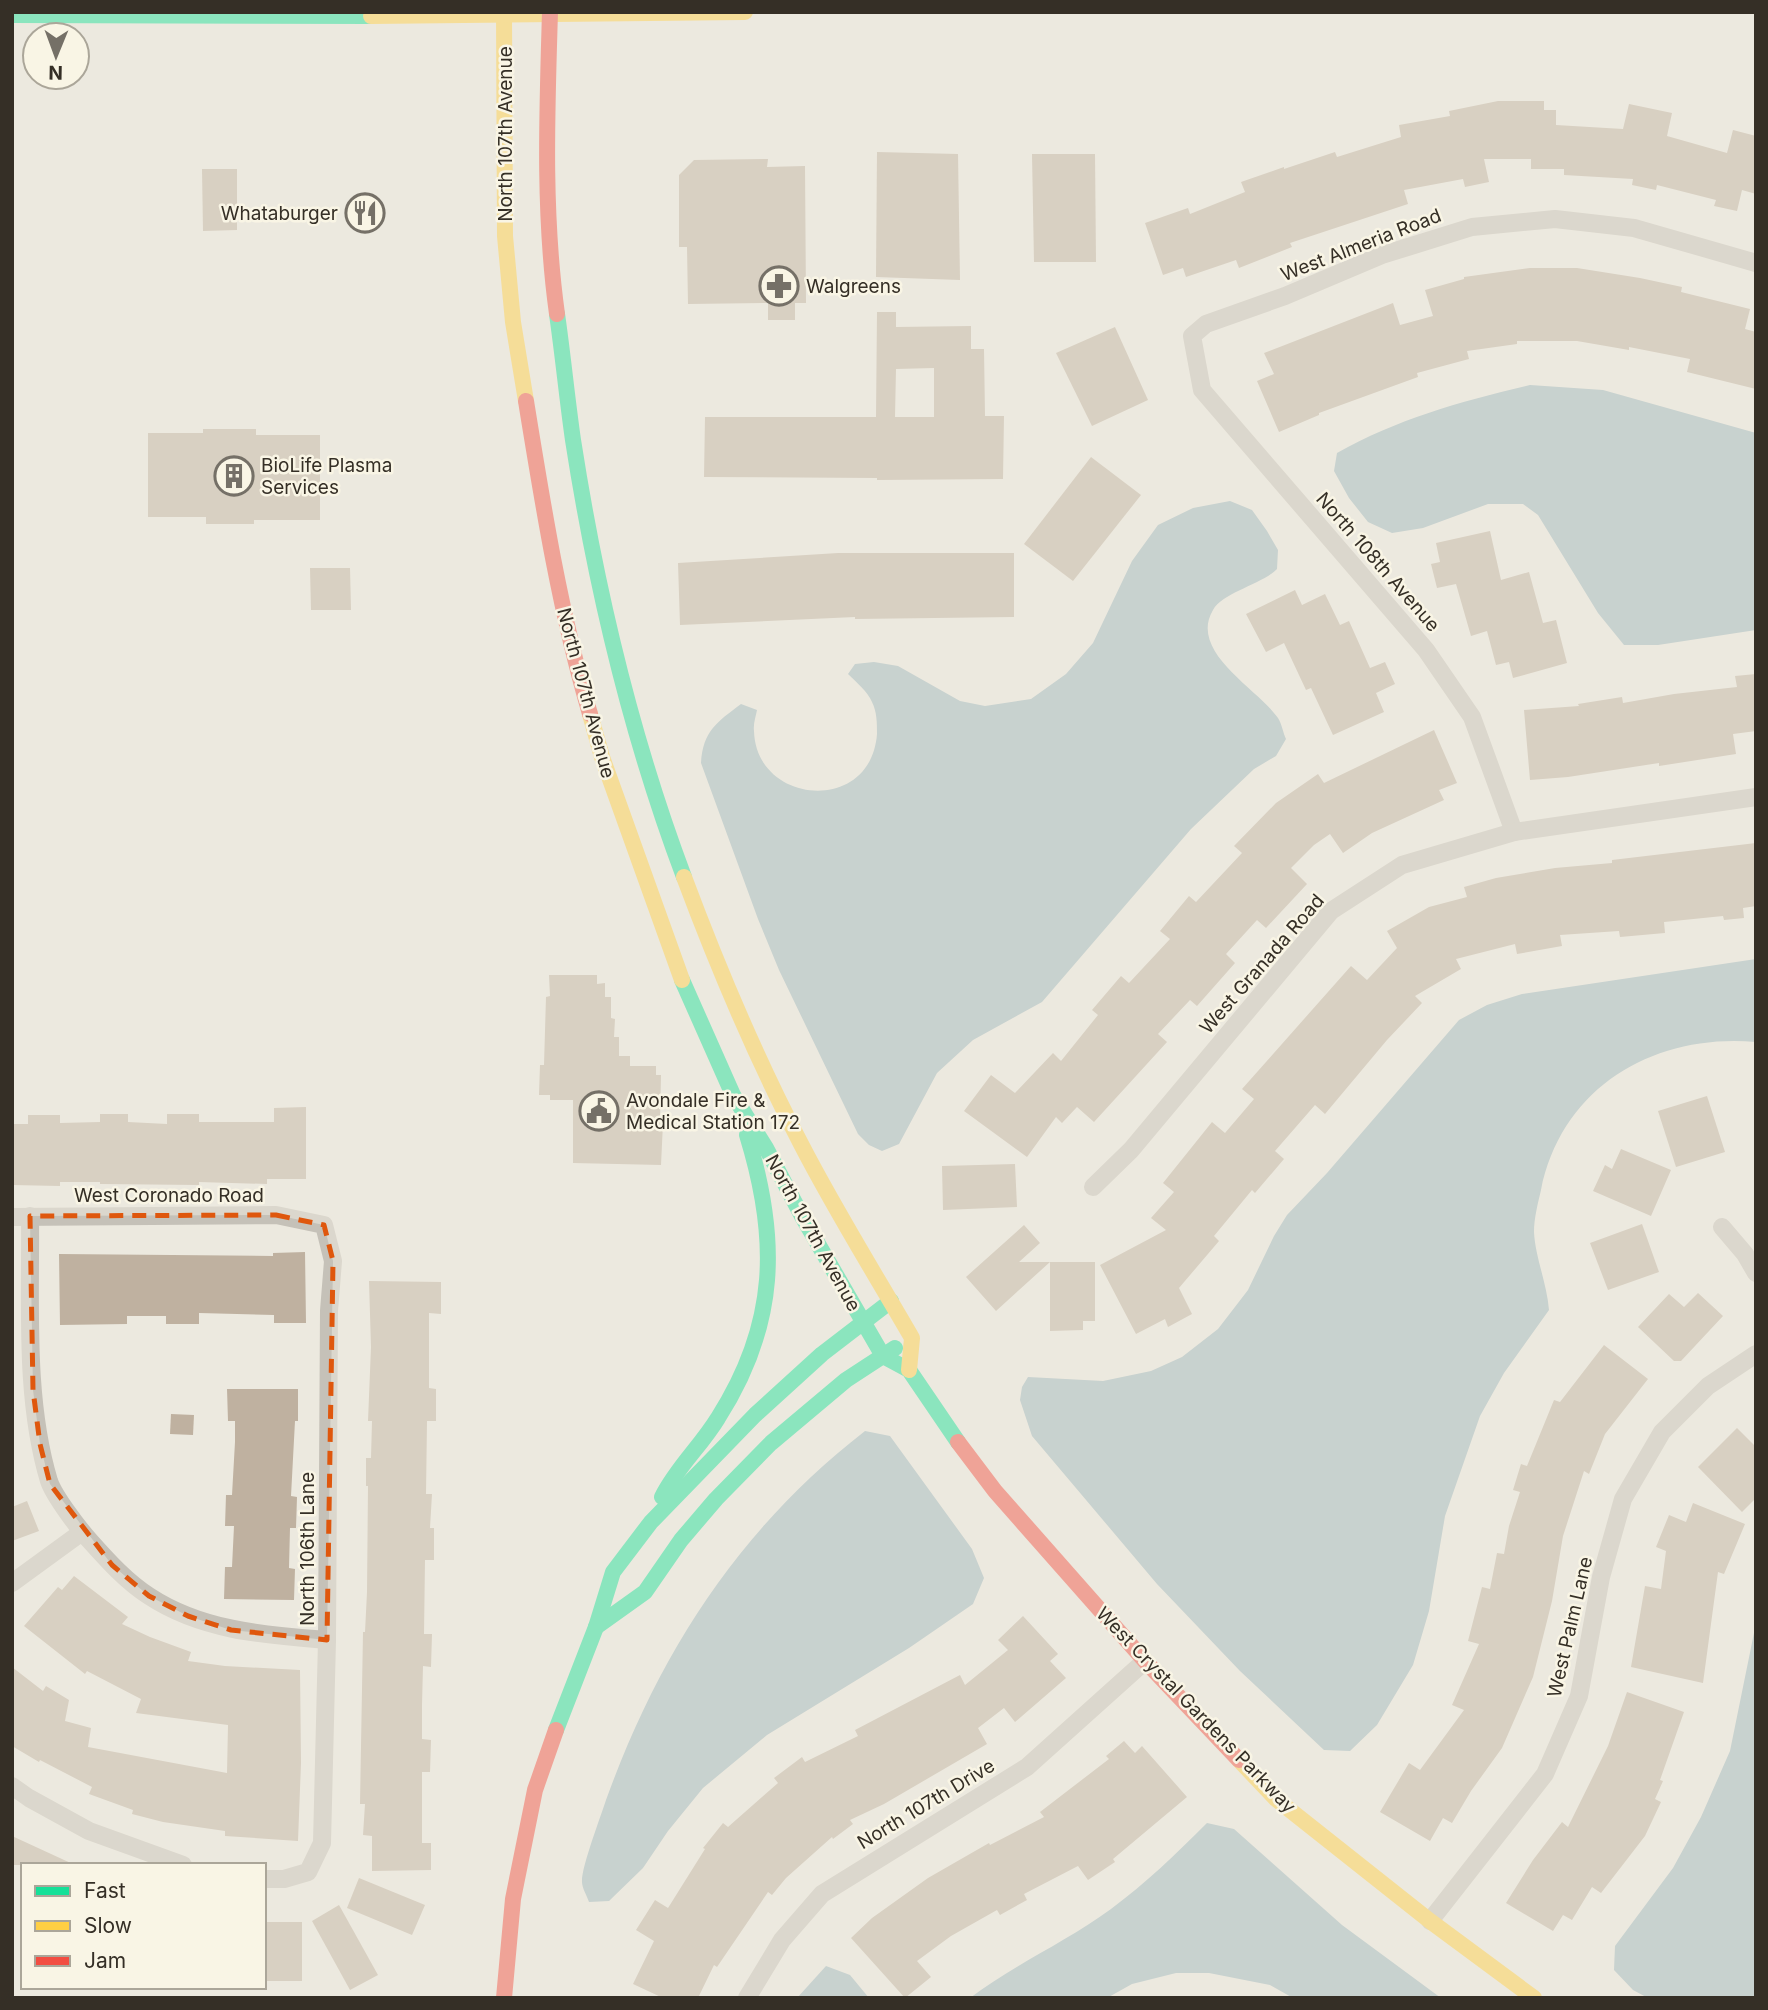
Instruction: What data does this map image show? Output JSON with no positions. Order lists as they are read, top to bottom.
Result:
{
  "streets": {
    "main road": ["North 107th Avenue", "West Crystal Gardens Parkway"],
    "street": [
      "West Almeria Road",
      "North 108th Avenue",
      "West Granada Road",
      "West Coronado Road",
      "North 106th Lane",
      "West Palm Lane",
      "North 107th Drive"
    ]
  },
  "crossings": [
    ["North 107th Avenue", "West Crystal Gardens Parkway"],
    ["West Almeria Road", "North 108th Avenue"],
    ["North 108th Avenue", "West Granada Road"],
    ["West Coronado Road", "North 106th Lane"],
    ["West Palm Lane", "West Crystal Gardens Parkway"],
    ["West Crystal Gardens Parkway", "North 107th Drive"]
  ],
  "places": {
    "restaurant": ["Whataburger"],
    "pharmacy": ["Walgreens"],
    "building": ["BioLife Plasma Services"],
    "public building": ["Avondale Fire & Medical Station 172"]
  },
  "legend": ["Fast", "Slow", "Jam"],
  "north": "bottom"
}
